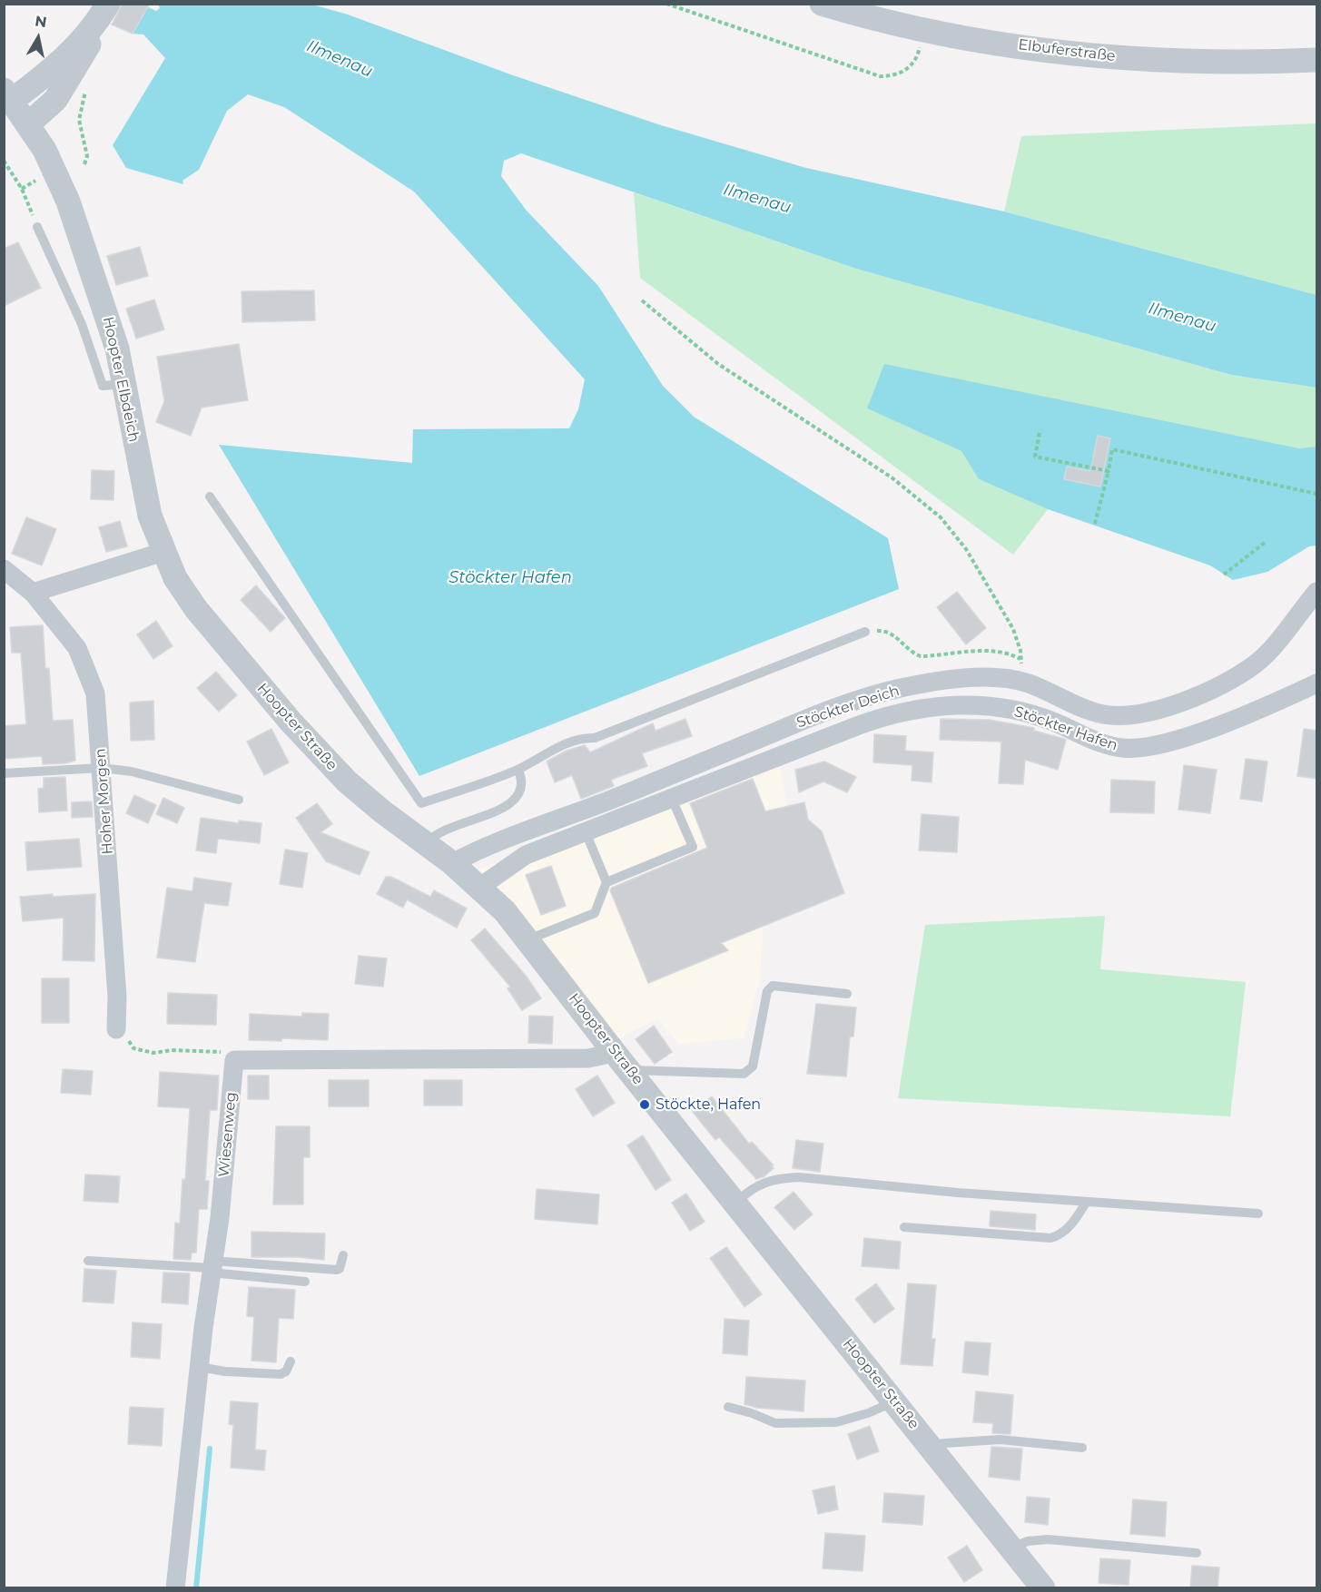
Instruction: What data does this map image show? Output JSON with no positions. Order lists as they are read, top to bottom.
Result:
{
  "streets": {
    "street": [
      "Elbuferstraße",
      "Hoopter Elbdeich",
      "Stöckter Deich",
      "Hoopter Straße",
      "Stöckter Hafen",
      "Hoher Morgen",
      "Wiesenweg"
    ]
  },
  "crossings": [
    ["Hoopter Elbdeich", "Hoopter Straße"],
    ["Stöckter Deich", "Hoopter Straße"],
    ["Hoopter Straße", "Stöckter Hafen"]
  ],
  "water": ["Ilmenau", "Stöckter Hafen"],
  "places": ["Stöckte, Hafen"],
  "north": "top"
}
